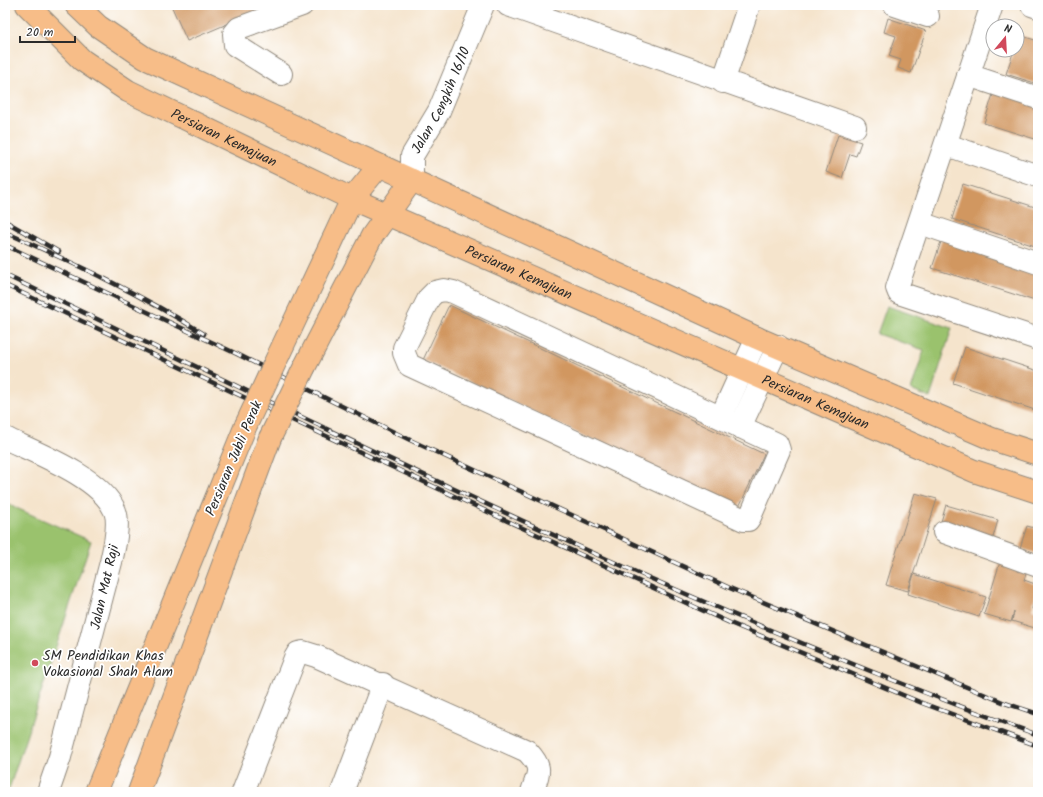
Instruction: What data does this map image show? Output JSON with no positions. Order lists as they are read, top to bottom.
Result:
{
  "streets": {
    "main road": ["Persiaran Kemajuan", "Persiaran Jubli Perak"],
    "street": ["Jalan Cengkih 16/10", "Jalan Mat Raji"]
  },
  "crossings": [
    ["Persiaran Kemajuan", "Persiaran Jubli Perak"]
  ],
  "places": ["SM Pendidikan Khas Vokasional Shah Alam"],
  "scale_bar": "20 m",
  "north": "top"
}
